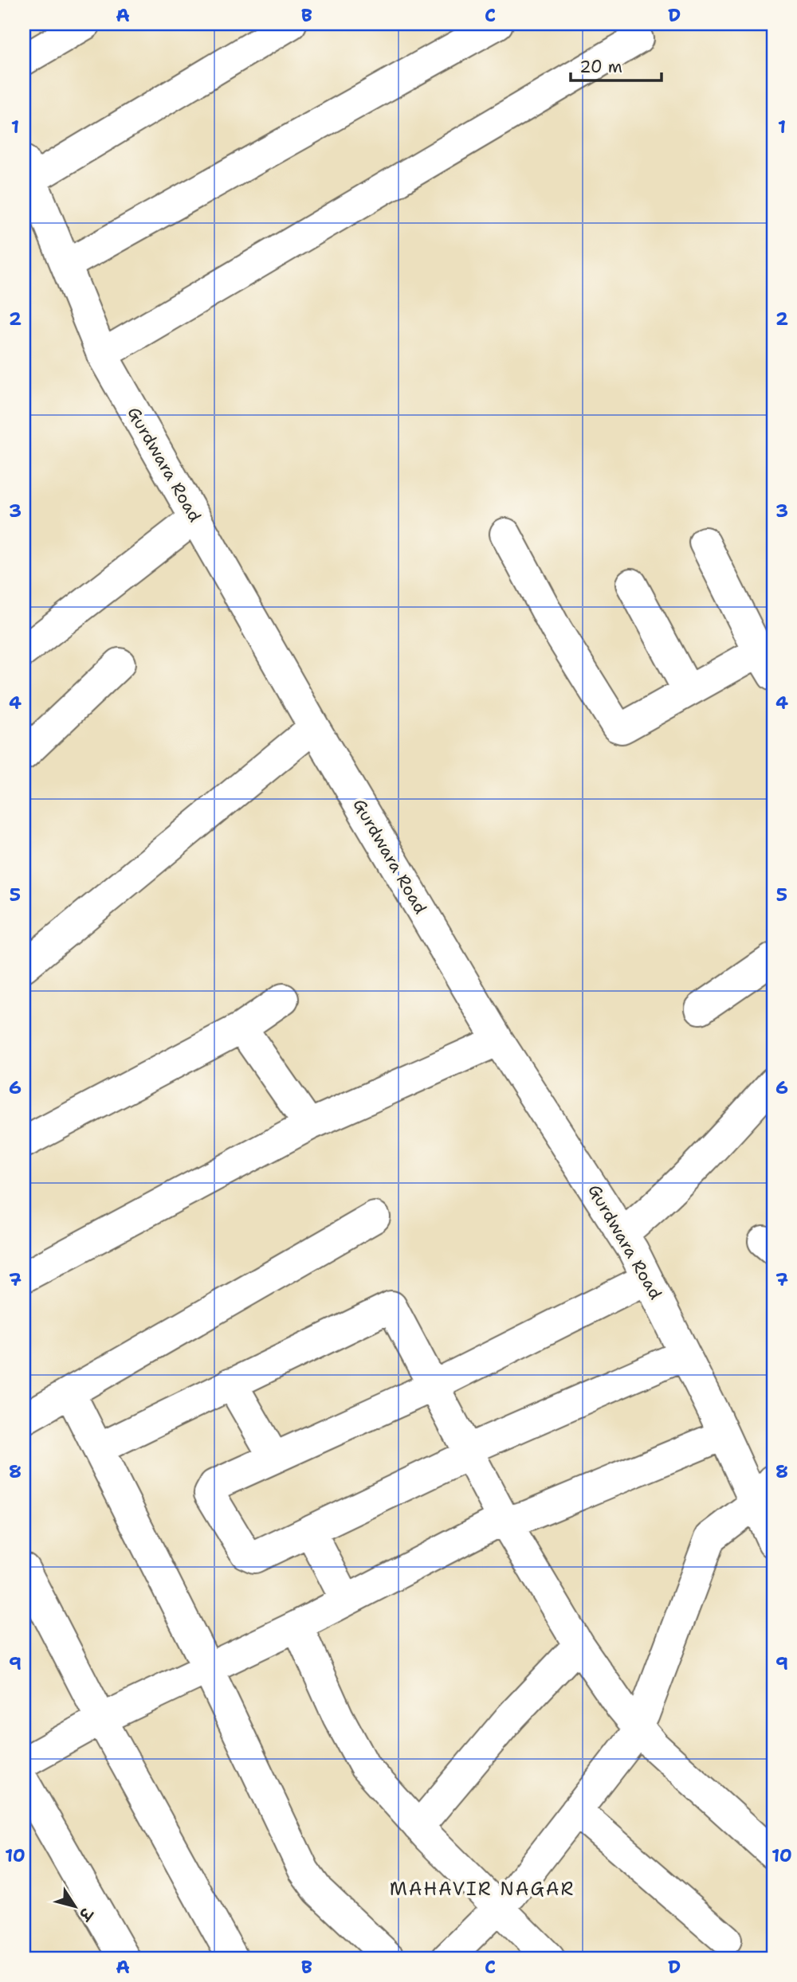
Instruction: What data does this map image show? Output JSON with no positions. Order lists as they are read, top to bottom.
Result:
{
  "streets": {
    "street": ["Gurdwara Road"]
  },
  "districts": ["MAHAVIR NAGAR"],
  "scale_bar": "20 m",
  "north": "bottom right",
  "grid": {
    "columns": [
      "A",
      "B",
      "C",
      "D"
    ],
    "rows": [
      "1",
      "2",
      "3",
      "4",
      "5",
      "6",
      "7",
      "8",
      "9",
      "10"
    ]
  }
}
